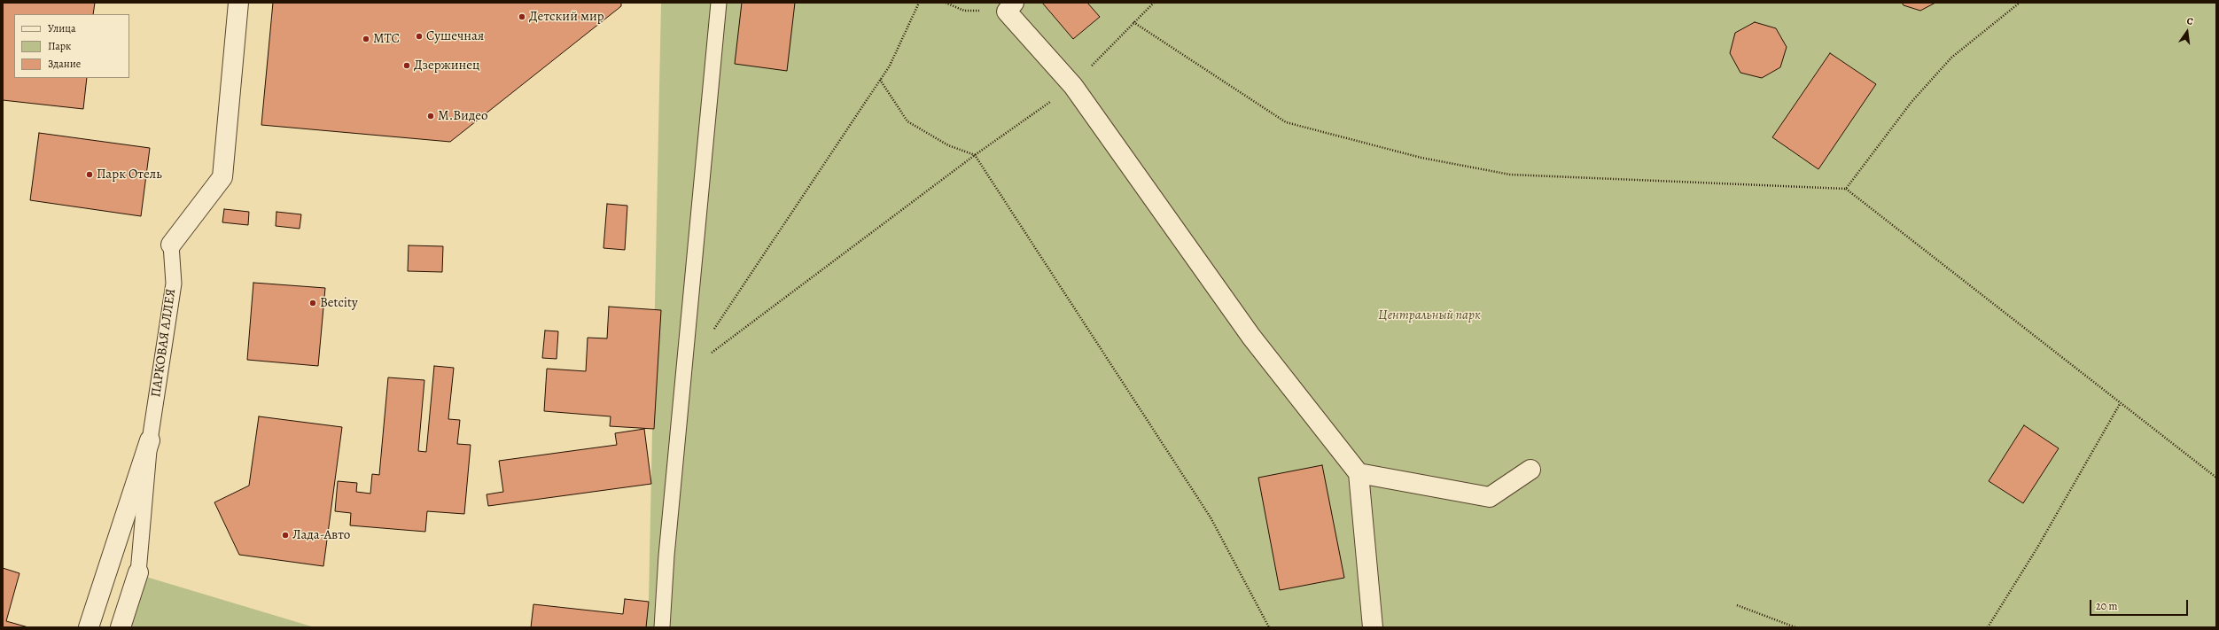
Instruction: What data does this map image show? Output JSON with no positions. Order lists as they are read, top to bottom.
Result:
{
  "streets": {
    "street": ["ПАРКОВАЯ АЛЛЕЯ"]
  },
  "parks": ["Центральный парк"],
  "places": [
    "Детский мир",
    "Сушечная",
    "МТС",
    "Дзержинец",
    "М.Видео",
    "Парк Отель",
    "Betcity",
    "Лада-Авто"
  ],
  "legend": ["Улица", "Парк", "Здание"],
  "scale_bar": "20 m",
  "north": "top"
}
